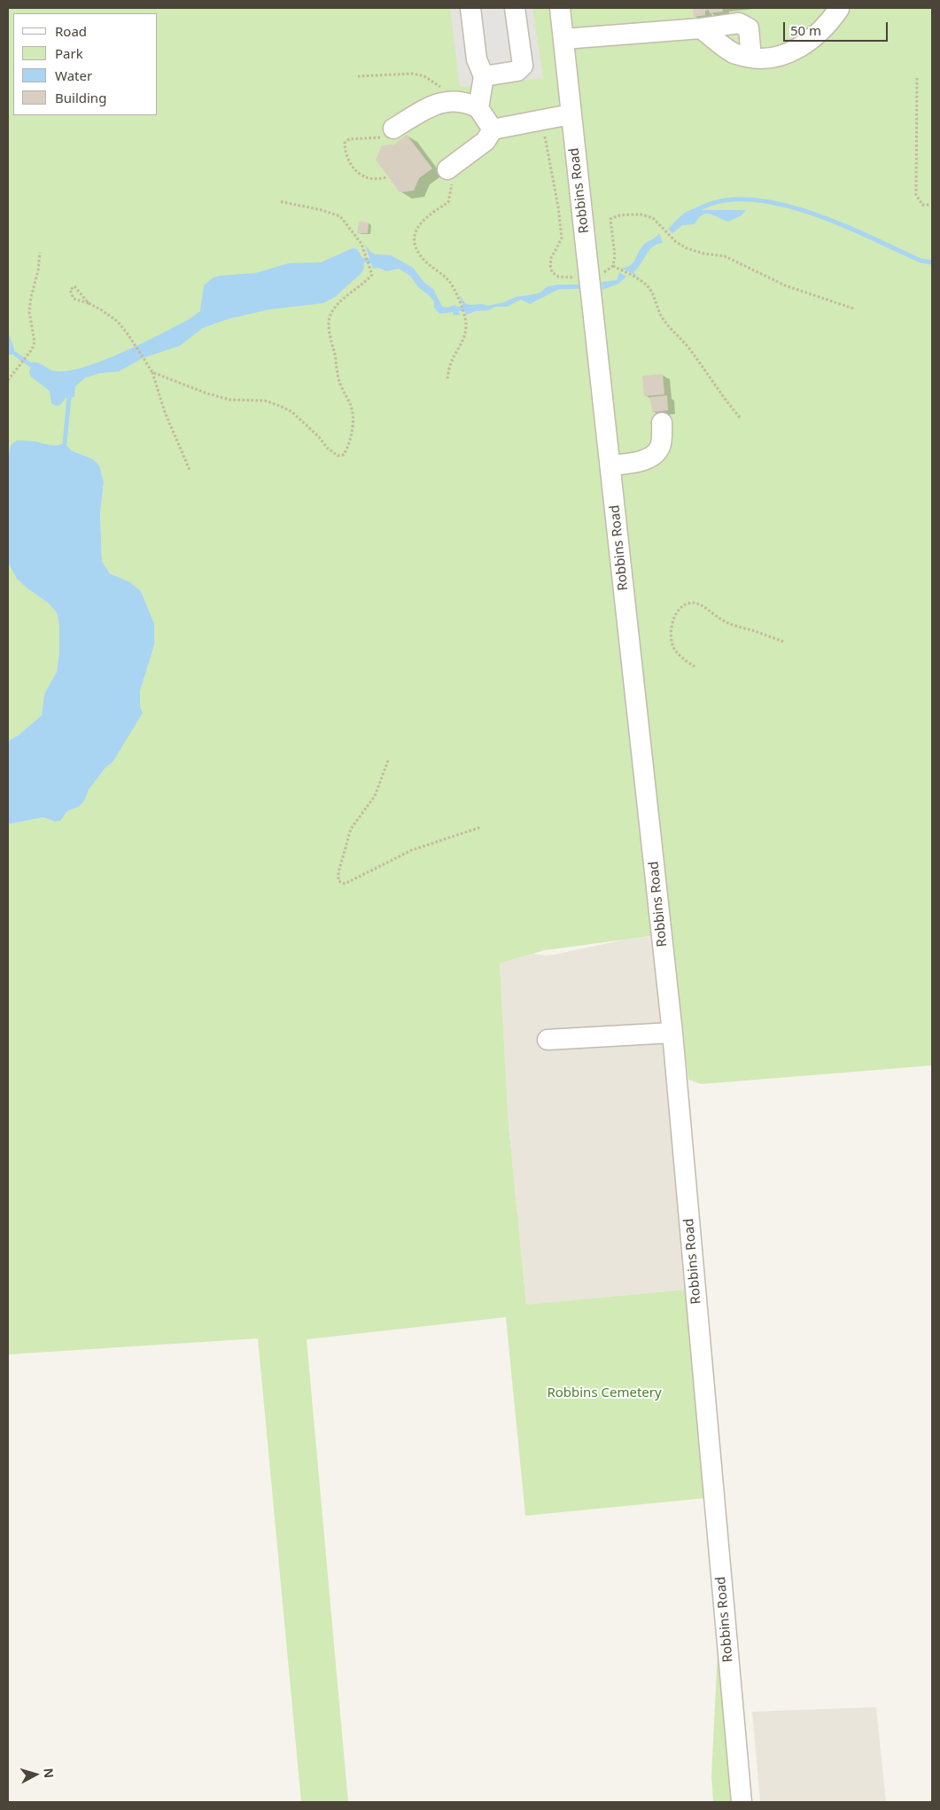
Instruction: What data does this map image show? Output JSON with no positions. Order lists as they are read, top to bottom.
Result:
{
  "streets": {
    "street": ["Robbins Road"]
  },
  "parks": ["Robbins Cemetery"],
  "legend": [
    "Road",
    "Park",
    "Water",
    "Building"
  ],
  "scale_bar": "50 m",
  "north": "right"
}
